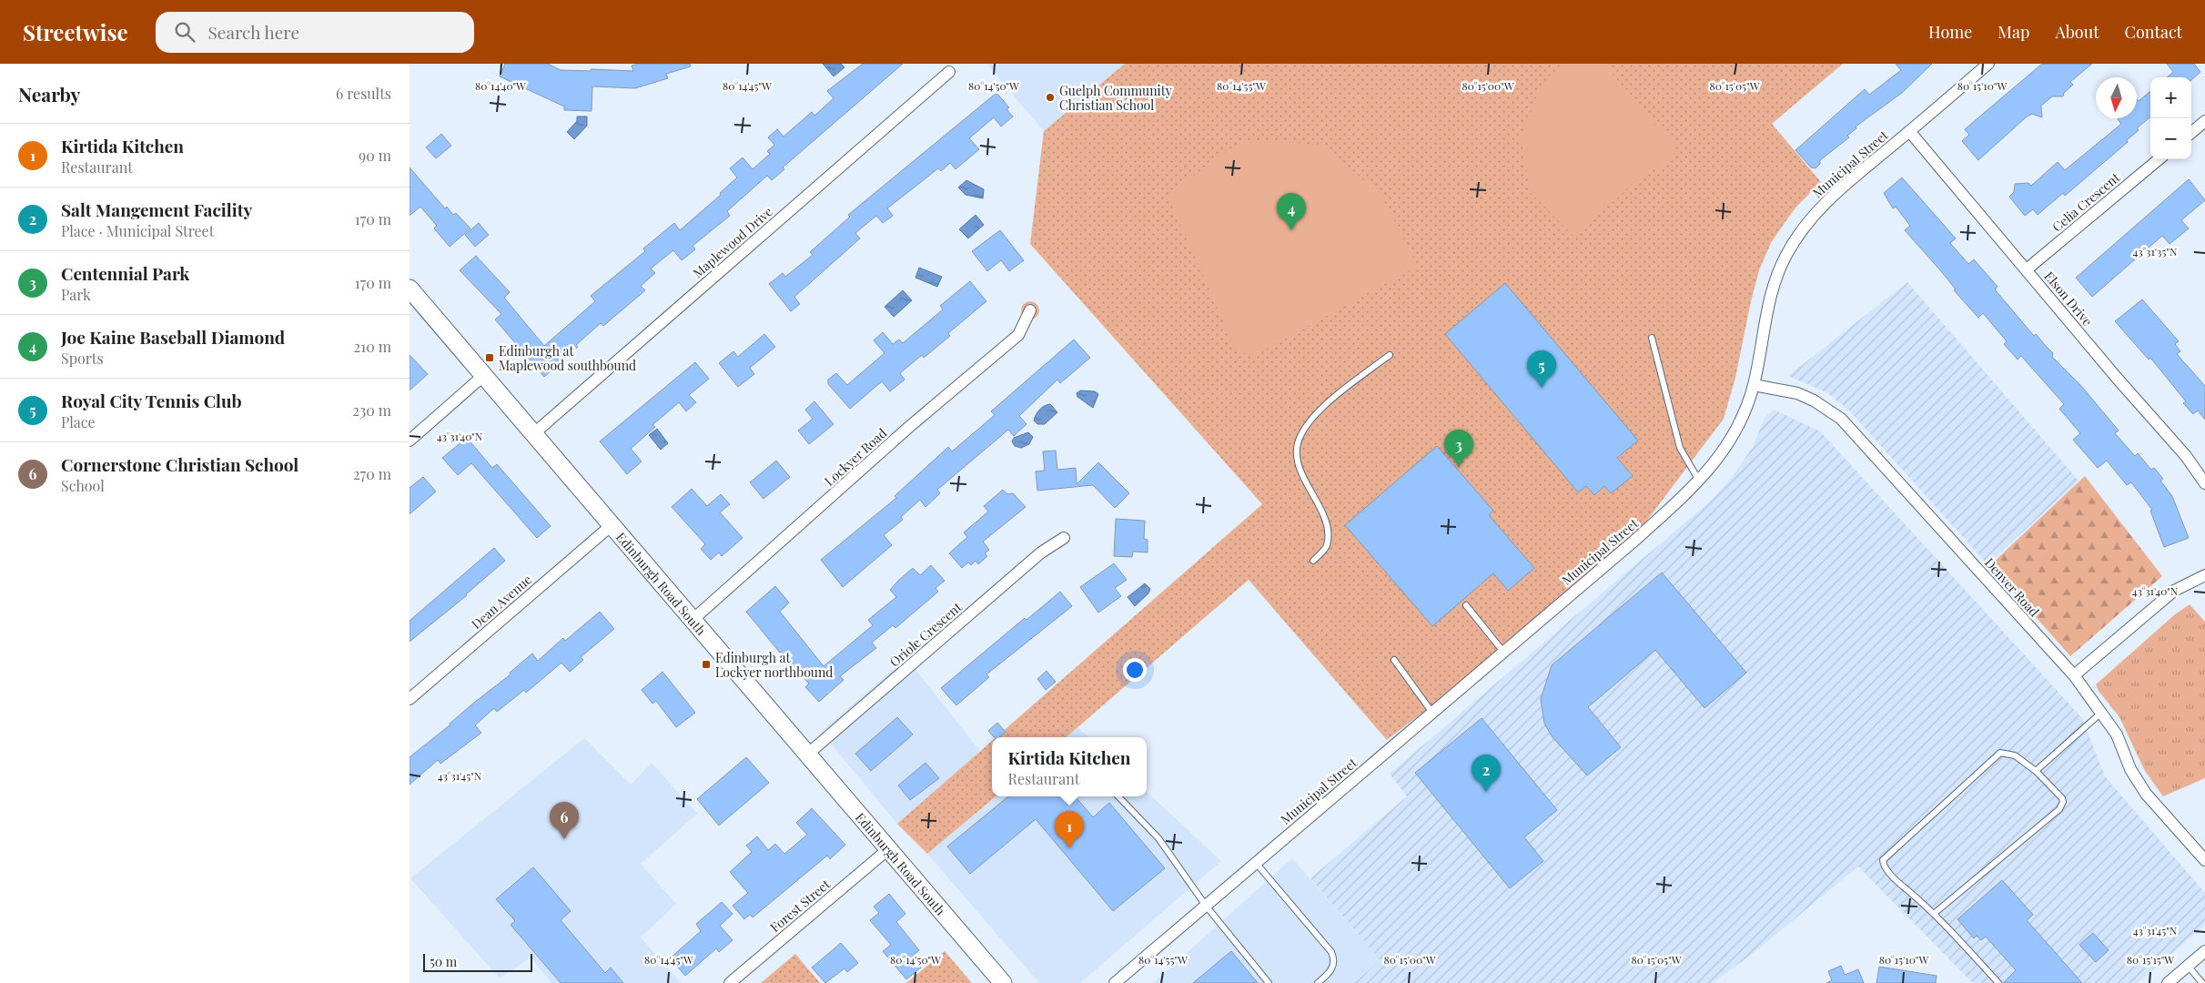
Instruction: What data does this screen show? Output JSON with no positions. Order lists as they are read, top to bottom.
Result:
{
  "streets": {
    "main road": ["Edinburgh Road South"],
    "street": [
      "Municipal Street",
      "Celia Crescent",
      "Maplewood Drive",
      "Elson Drive",
      "Lockyer Road",
      "Denver Road",
      "Dean Avenue",
      "Oriole Crescent",
      "Forest Street"
    ]
  },
  "crossings": [
    ["Municipal Street", "Elson Drive"],
    ["Municipal Street", "Denver Road"],
    ["Celia Crescent", "Elson Drive"],
    ["Maplewood Drive", "Edinburgh Road South"],
    ["Lockyer Road", "Edinburgh Road South"],
    ["Edinburgh Road South", "Dean Avenue"],
    ["Edinburgh Road South", "Oriole Crescent"],
    ["Edinburgh Road South", "Forest Street"]
  ],
  "places": {
    "other": ["Guelph Community Christian School"],
    "transit": ["Edinburgh at Maplewood southbound", "Edinburgh at Lockyer northbound"]
  },
  "scale_bar": "50 m",
  "north": "bottom",
  "page": {
    "header": "Streetwise",
    "search": "Search here",
    "nav": [
      "Home",
      "Map",
      "About",
      "Contact"
    ],
    "heading": ["Nearby", "6 results"],
    "map_buttons": ["+", "−"],
    "list": [
      {
        "mark": "1",
        "name": "Kirtida Kitchen",
        "note": "Restaurant",
        "value": "90 m"
      },
      {
        "mark": "2",
        "name": "Salt Mangement Facility",
        "note": "Place · Municipal Street",
        "value": "170 m"
      },
      {
        "mark": "3",
        "name": "Centennial Park",
        "note": "Park",
        "value": "170 m"
      },
      {
        "mark": "4",
        "name": "Joe Kaine Baseball Diamond",
        "note": "Sports",
        "value": "210 m"
      },
      {
        "mark": "5",
        "name": "Royal City Tennis Club",
        "note": "Place",
        "value": "230 m"
      },
      {
        "mark": "6",
        "name": "Cornerstone Christian School",
        "note": "School",
        "value": "270 m"
      }
    ],
    "pins": [
      "4",
      "5",
      "3",
      "2",
      "6",
      "1"
    ],
    "popup": ["Kirtida Kitchen", "Restaurant"],
    "scale": "50 m"
  },
  "coordinates": [
    "80°14'40\"W",
    "80°14'45\"W",
    "80°14'50\"W",
    "80°14'55\"W",
    "80°15'00\"W",
    "80°15'05\"W",
    "80°15'10\"W",
    "43°31'35\"N",
    "43°31'40\"N",
    "43°31'45\"N",
    "80°15'15\"W"
  ]
}
